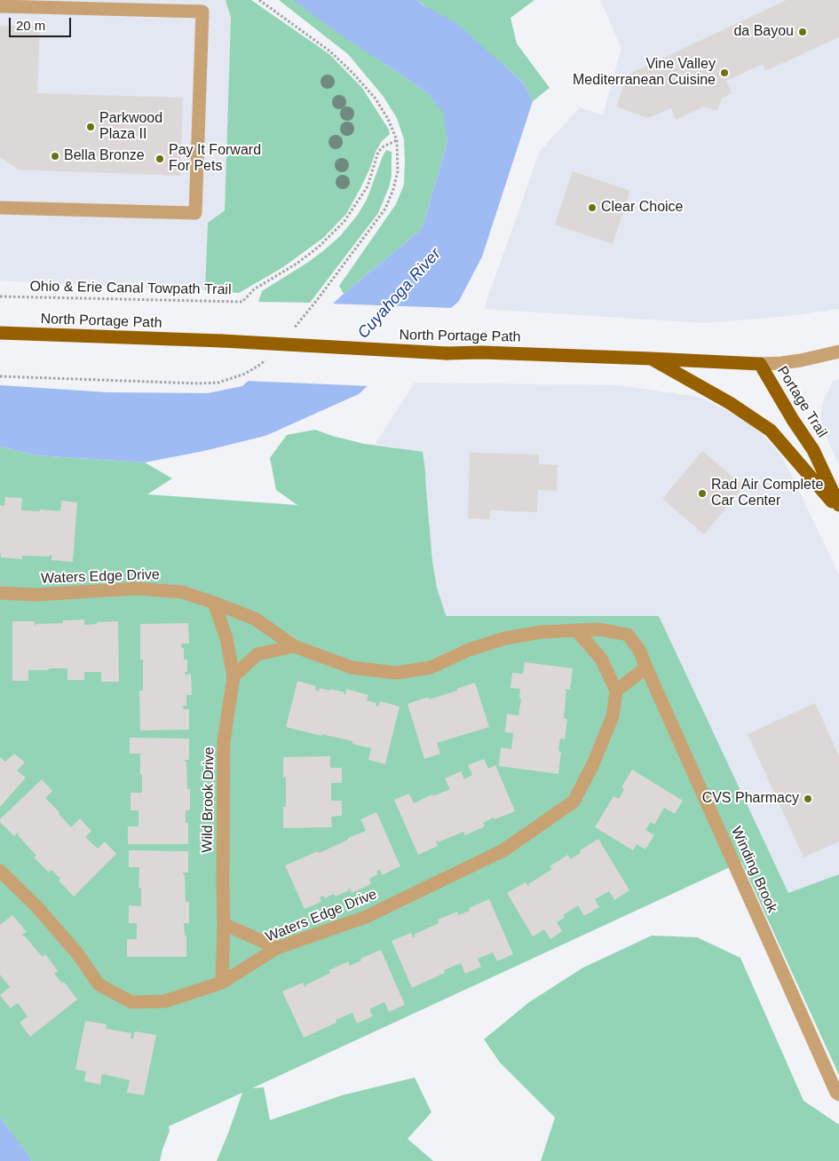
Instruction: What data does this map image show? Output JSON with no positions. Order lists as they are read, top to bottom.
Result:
{
  "streets": {
    "main road": ["North Portage Path", "Portage Trail"],
    "street": ["Waters Edge Drive", "Wild Brook Drive", "Winding Brook"],
    "path": ["Ohio & Erie Canal Towpath Trail"]
  },
  "crossings": [
    ["North Portage Path", "Portage Trail"],
    ["Waters Edge Drive", "Wild Brook Drive"],
    ["Waters Edge Drive", "Winding Brook"]
  ],
  "water": ["Cuyahoga River"],
  "places": [
    "da Bayou",
    "Vine Valley Mediterranean Cuisine",
    "Parkwood Plaza II",
    "Bella Bronze",
    "Pay It Forward For Pets",
    "Clear Choice",
    "Rad Air Complete Car Center",
    "CVS Pharmacy"
  ],
  "scale_bar": "20 m"
}
